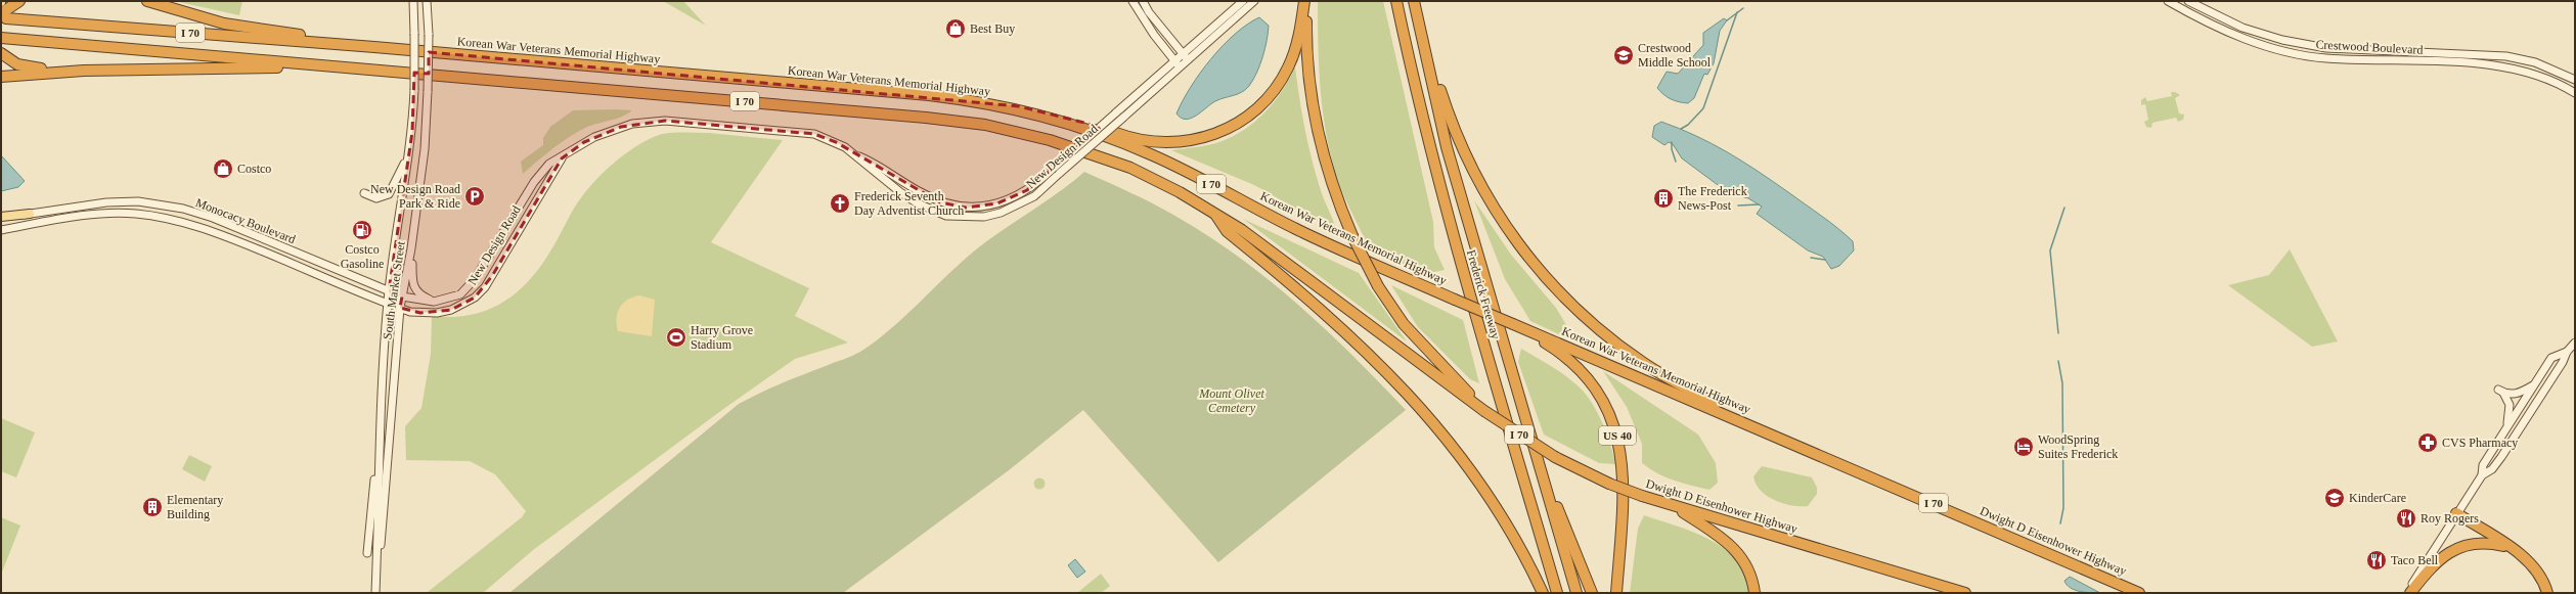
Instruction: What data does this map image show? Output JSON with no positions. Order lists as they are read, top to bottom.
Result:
{
  "streets": {
    "highway": [
      "I 70",
      "Korean War Veterans Memorial Highway",
      "Frederick Freeway",
      "US 40",
      "Dwight D Eisenhower Highway"
    ],
    "main road": [
      "Crestwood Boulevard",
      "New Design Road",
      "Monocacy Boulevard",
      "South Market Street"
    ]
  },
  "crossings": [
    ["I 70", "Dwight D Eisenhower Highway"],
    ["Korean War Veterans Memorial Highway", "US 40"],
    ["Korean War Veterans Memorial Highway", "Dwight D Eisenhower Highway"],
    ["New Design Road", "Monocacy Boulevard"],
    ["New Design Road", "South Market Street"],
    ["Monocacy Boulevard", "South Market Street"]
  ],
  "parks": ["Mount Olivet Cemetery"],
  "places": {
    "shop": ["Best Buy", "Costco"],
    "school or university": ["Crestwood Middle School", "KinderCare"],
    "parking": ["New Design Road Park & Ride"],
    "building": ["The Frederick News-Post", "Elementary Building"],
    "church": ["Frederick Seventh Day Adventist Church"],
    "fuel station": ["Costco Gasoline"],
    "sports": ["Harry Grove Stadium"],
    "pharmacy": ["CVS Pharmacy"],
    "hotel": ["WoodSpring Suites Frederick"],
    "restaurant": ["Roy Rogers", "Taco Bell"]
  }
}
